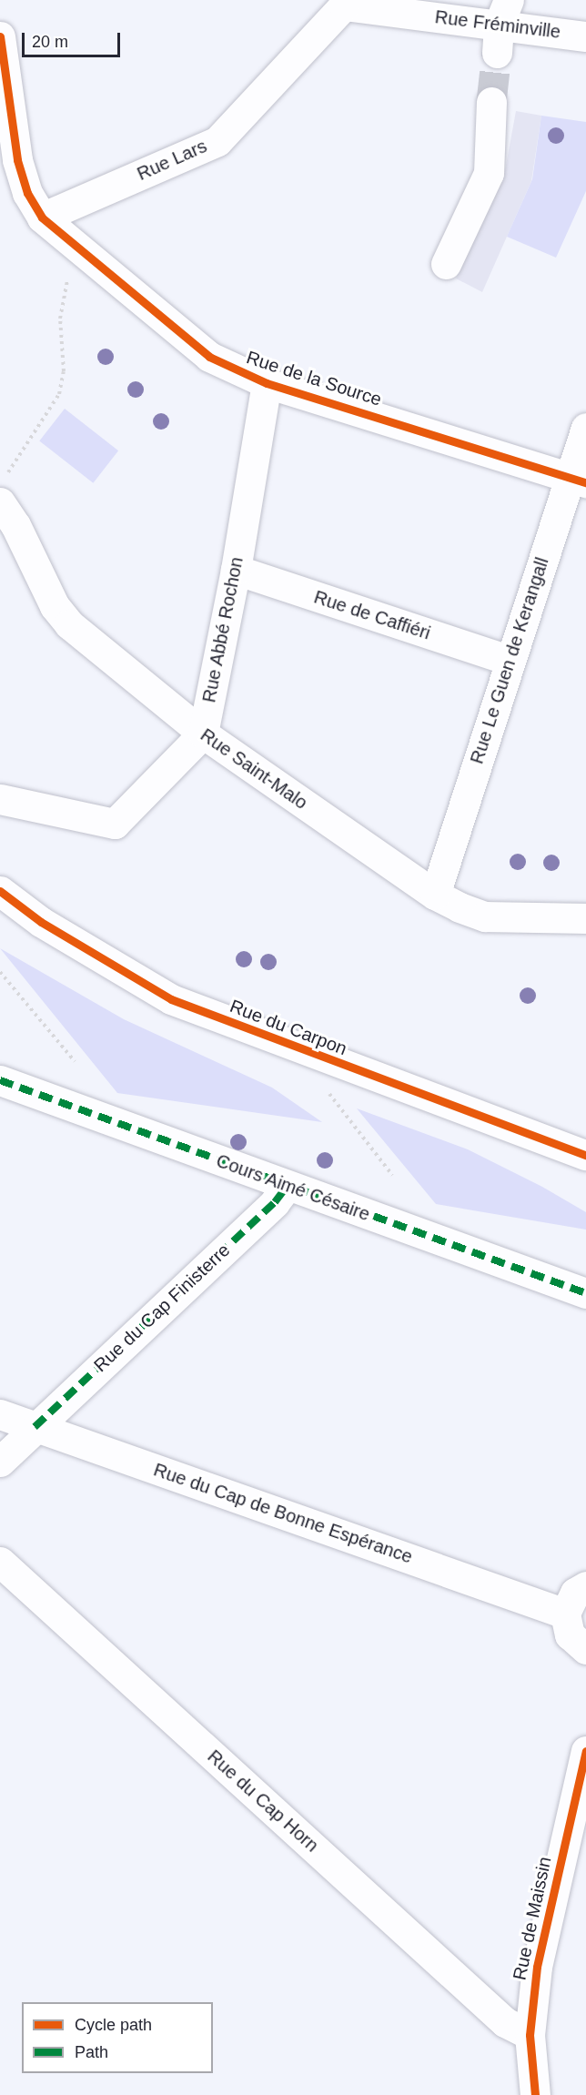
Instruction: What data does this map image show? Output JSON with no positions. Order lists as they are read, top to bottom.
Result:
{
  "streets": {
    "street": [
      "Rue Fréminville",
      "Rue Lars",
      "Rue de la Source",
      "Rue de Caffiéri",
      "Rue Abbé Rochon",
      "Rue Le Guen de Kerangall",
      "Rue Saint-Malo",
      "Rue du Carpon",
      "Cours Aimé Césaire",
      "Rue du Cap Finisterre",
      "Rue du Cap de Bonne Espérance",
      "Rue du Cap Horn",
      "Rue de Maissin"
    ]
  },
  "crossings": [
    ["Rue Fréminville", "Rue Lars"],
    ["Rue Lars", "Rue de la Source"],
    ["Rue de la Source", "Rue Abbé Rochon"],
    ["Rue de la Source", "Rue Le Guen de Kerangall"],
    ["Rue de Caffiéri", "Rue Abbé Rochon"],
    ["Rue de Caffiéri", "Rue Le Guen de Kerangall"],
    ["Rue Abbé Rochon", "Rue Saint-Malo"],
    ["Rue Le Guen de Kerangall", "Rue Saint-Malo"],
    ["Cours Aimé Césaire", "Rue du Cap Finisterre"],
    ["Rue du Cap Finisterre", "Rue du Cap de Bonne Espérance"],
    ["Rue du Cap Horn", "Rue de Maissin"]
  ],
  "legend": ["Cycle path", "Path"],
  "scale_bar": "20 m"
}
